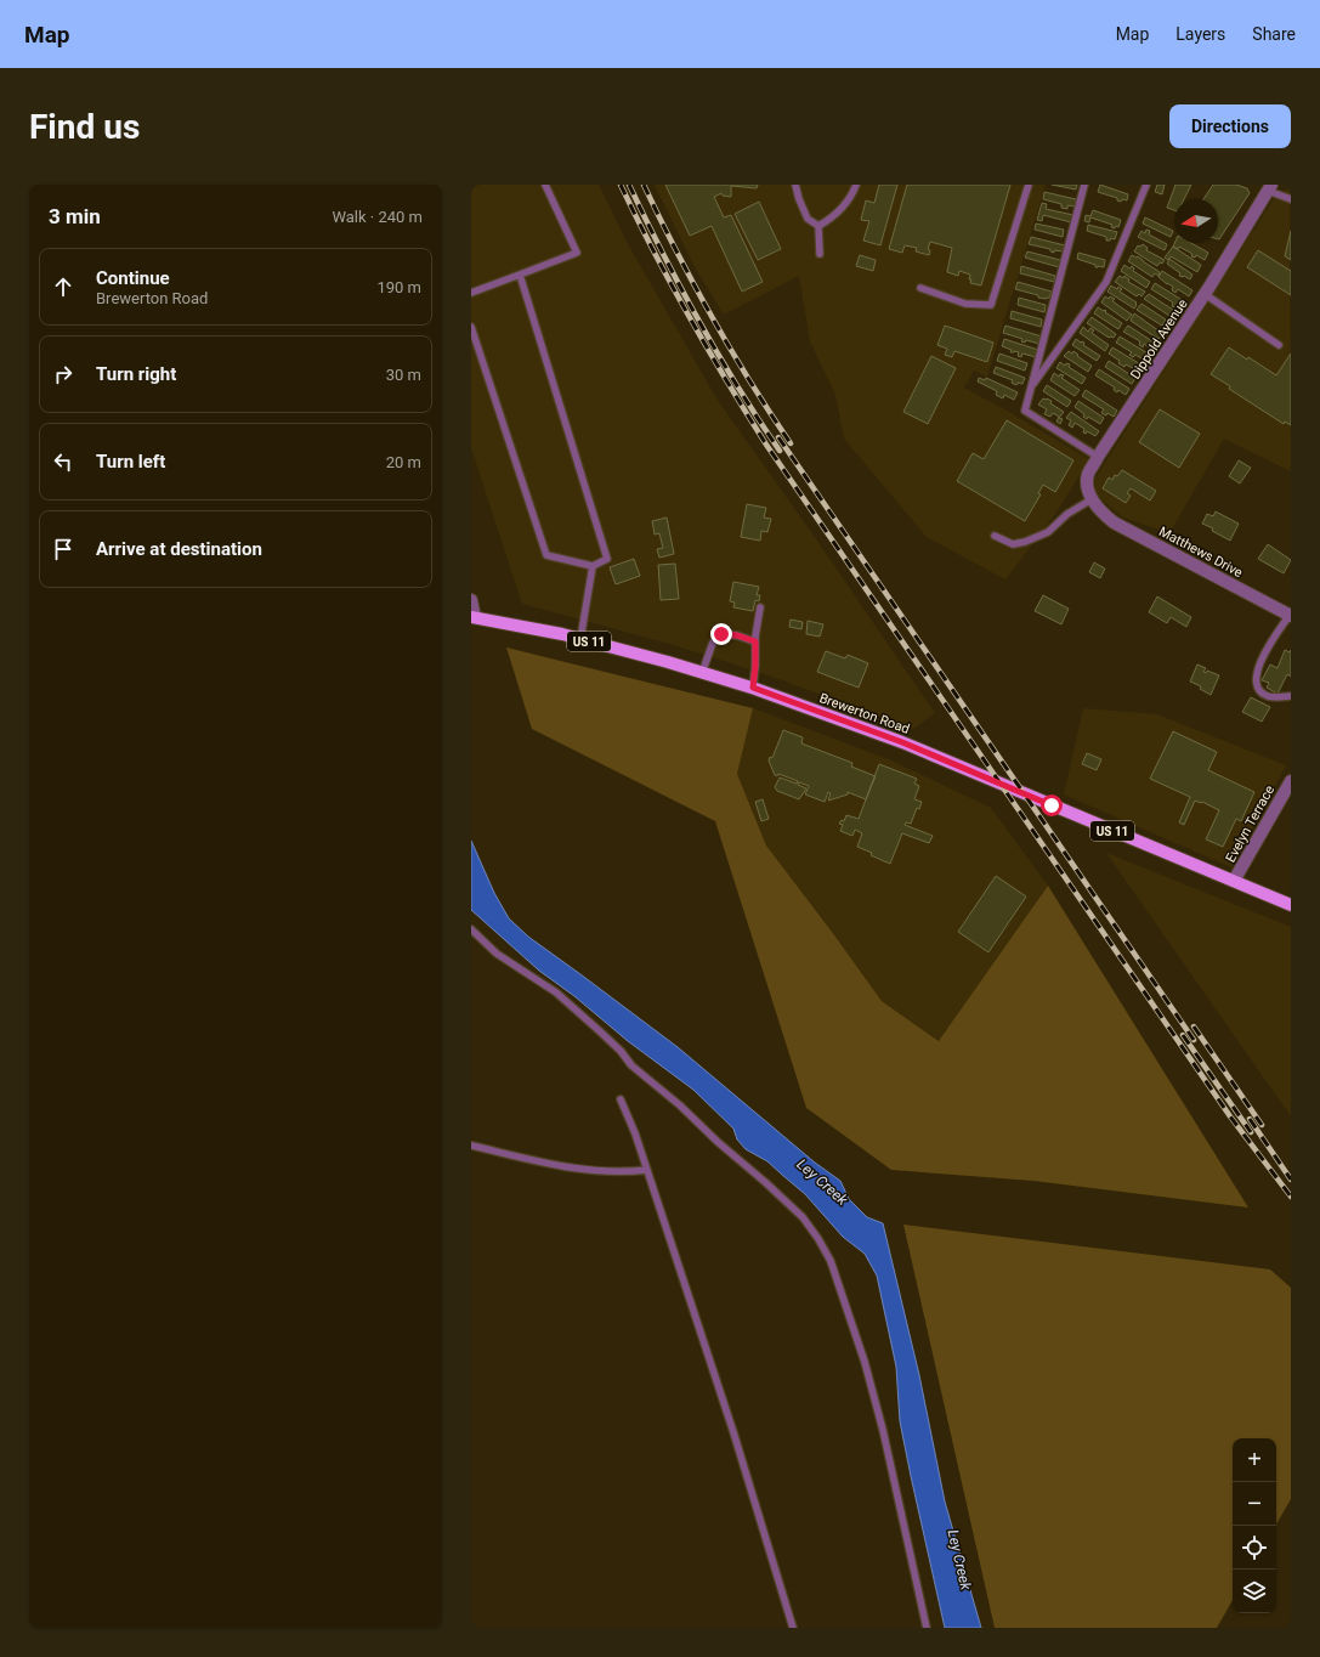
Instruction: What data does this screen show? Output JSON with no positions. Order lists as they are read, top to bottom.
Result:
{
  "streets": {
    "main road": ["US 11", "Brewerton Road"],
    "street": ["Dippold Avenue", "Matthews Drive", "Evelyn Terrace"]
  },
  "crossings": [
    ["Dippold Avenue", "Matthews Drive"],
    ["US 11", "Brewerton Road"],
    ["US 11", "Evelyn Terrace"],
    ["Brewerton Road", "Evelyn Terrace"]
  ],
  "water": ["Ley Creek"],
  "north": "left",
  "page": {
    "header": "Map",
    "nav": ["Map", "Layers", "Share"],
    "buttons": "Directions",
    "title": "Find us",
    "heading": ["3 min", "Walk · 240 m"],
    "list": [
      ["Continue", "Brewerton Road", "190 m"],
      ["Turn right", "30 m"],
      ["Turn left", "20 m"],
      "Arrive at destination"
    ],
    "map_buttons": ["+", "−"]
  }
}
